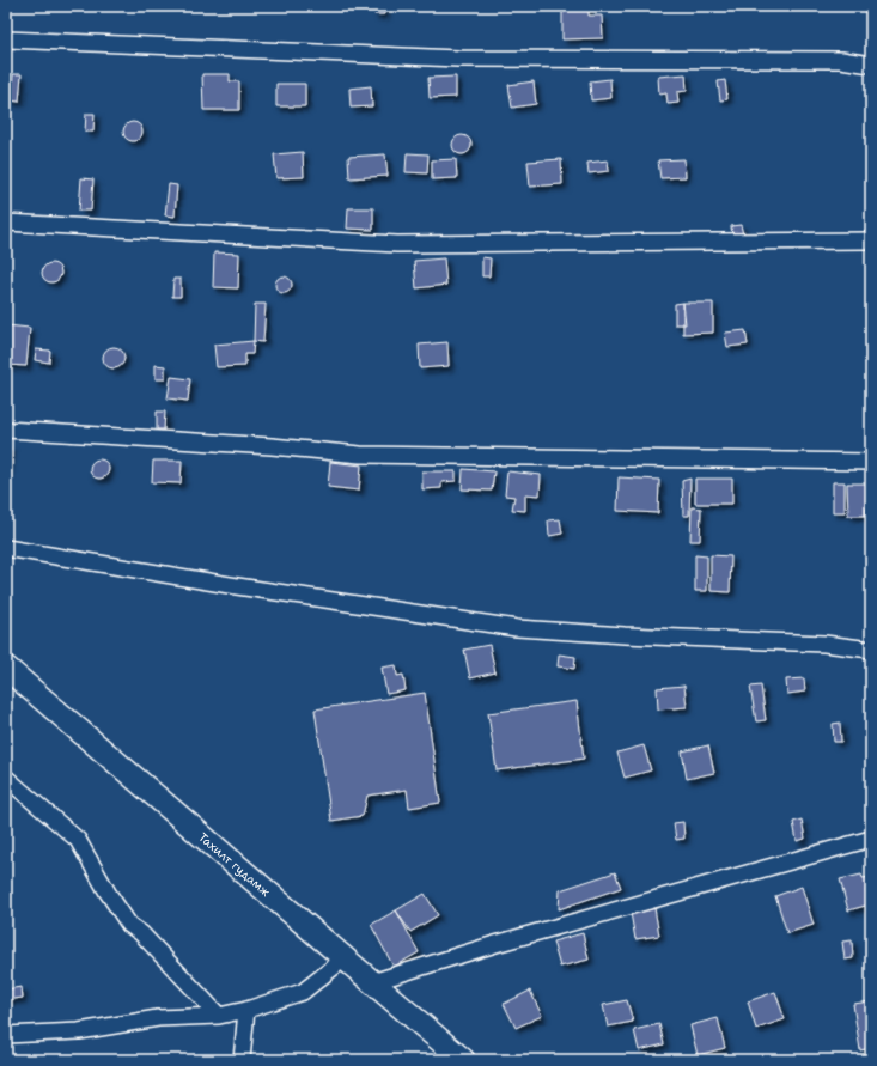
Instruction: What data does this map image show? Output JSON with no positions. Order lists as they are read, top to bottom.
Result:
{
  "streets": {
    "main road": ["Тахилт гудамж"]
  }
}
